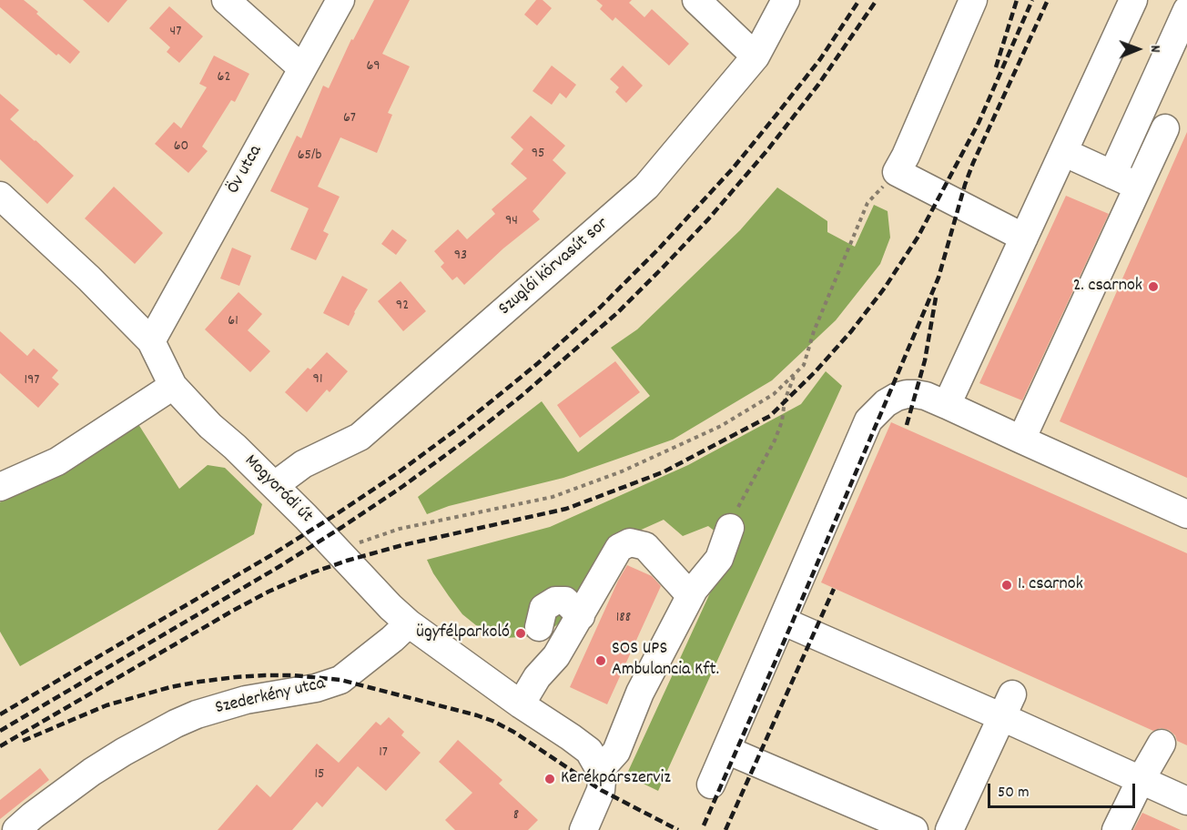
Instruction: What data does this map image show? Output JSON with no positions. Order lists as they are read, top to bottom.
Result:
{
  "streets": {
    "street": [
      "Öv utca",
      "Szuglói körvasút sor",
      "Mogyoródi út",
      "Szederkény utca"
    ]
  },
  "crossings": [
    ["Öv utca", "Mogyoródi út"],
    ["Szuglói körvasút sor", "Mogyoródi út"],
    ["Mogyoródi út", "Szederkény utca"]
  ],
  "places": [
    "2. csarnok",
    "1. csarnok",
    "ügyfélparkoló",
    "SOS UPS Ambulancia Kft.",
    "Kerékpárszerviz"
  ],
  "house_numbers": [
    "47",
    "69",
    "62",
    "67",
    "60",
    "95",
    "65/b",
    "94",
    "93",
    "92",
    "61",
    "91",
    "197",
    "188",
    "17",
    "15",
    "8"
  ],
  "scale_bar": "50 m",
  "north": "right"
}
